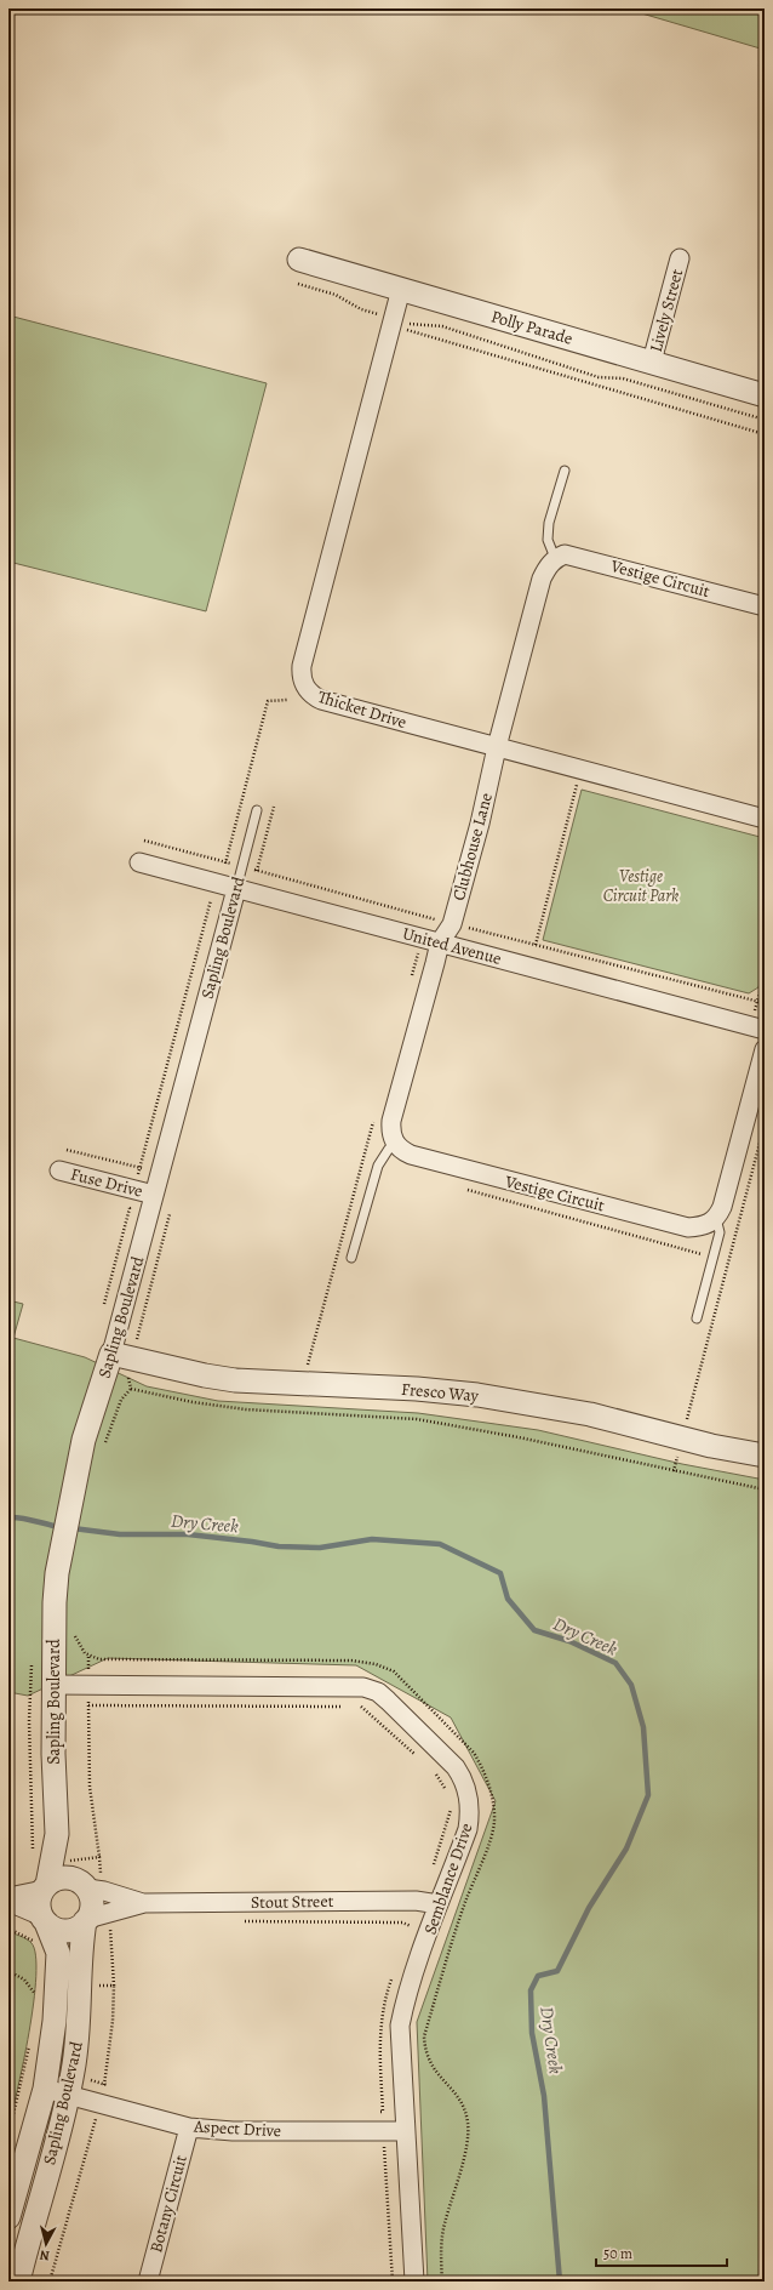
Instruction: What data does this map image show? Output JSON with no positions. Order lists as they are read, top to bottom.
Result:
{
  "streets": {
    "street": [
      "Lively Street",
      "Polly Parade",
      "Vestige Circuit",
      "Thicket Drive",
      "Clubhouse Lane",
      "Sapling Boulevard",
      "United Avenue",
      "Fuse Drive",
      "Fresco Way",
      "Semblance Drive",
      "Stout Street",
      "Aspect Drive",
      "Botany Circuit"
    ]
  },
  "crossings": [
    ["Lively Street", "Polly Parade"],
    ["Polly Parade", "Thicket Drive"],
    ["Thicket Drive", "Clubhouse Lane"],
    ["Clubhouse Lane", "United Avenue"],
    ["Sapling Boulevard", "United Avenue"],
    ["Sapling Boulevard", "Fuse Drive"],
    ["Sapling Boulevard", "Fresco Way"],
    ["Sapling Boulevard", "Semblance Drive"],
    ["Sapling Boulevard", "Stout Street"],
    ["Sapling Boulevard", "Aspect Drive"],
    ["Semblance Drive", "Stout Street"],
    ["Semblance Drive", "Aspect Drive"],
    ["Aspect Drive", "Botany Circuit"]
  ],
  "water": ["Dry Creek"],
  "parks": ["Vestige Circuit Park"],
  "scale_bar": "50 m",
  "north": "bottom"
}
